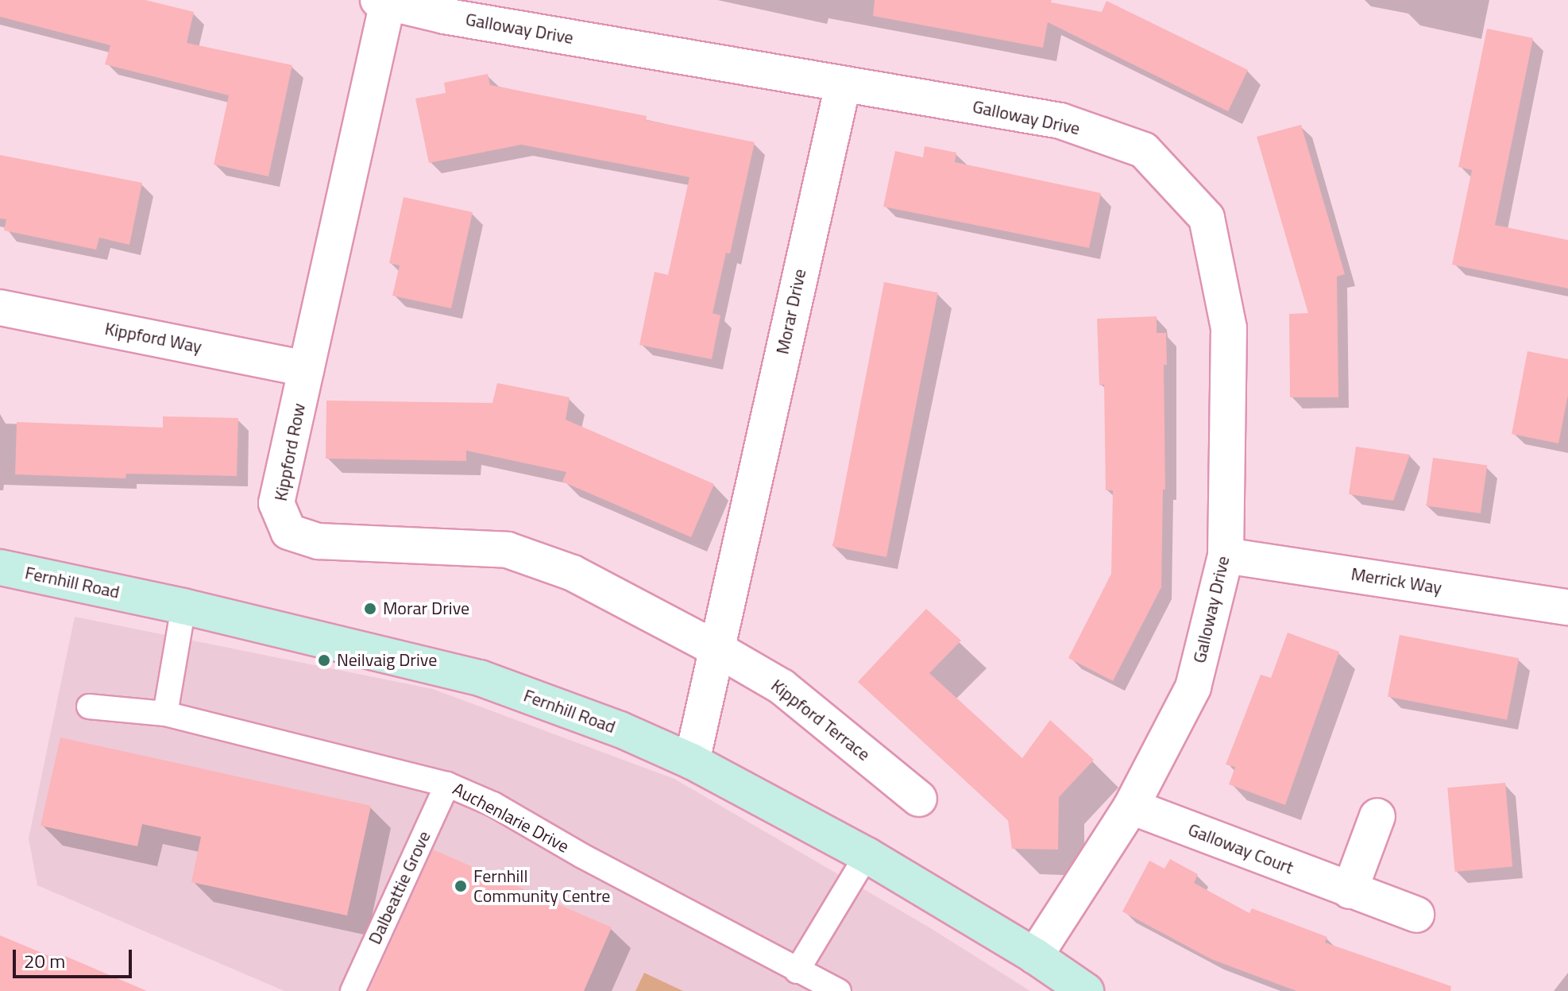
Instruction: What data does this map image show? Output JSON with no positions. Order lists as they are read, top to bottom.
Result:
{
  "streets": {
    "street": [
      "Galloway Drive",
      "Morar Drive",
      "Kippford Way",
      "Kippford Row",
      "Merrick Way",
      "Fernhill Road",
      "Kippford Terrace",
      "Galloway Court"
    ],
    "lane": ["Auchenlarie Drive", "Dalbeattie Grove"]
  },
  "crossings": [
    ["Galloway Drive", "Morar Drive"],
    ["Galloway Drive", "Kippford Row"],
    ["Galloway Drive", "Merrick Way"],
    ["Galloway Drive", "Fernhill Road"],
    ["Galloway Drive", "Galloway Court"],
    ["Morar Drive", "Kippford Row"],
    ["Morar Drive", "Fernhill Road"],
    ["Morar Drive", "Kippford Terrace"],
    ["Kippford Way", "Kippford Row"],
    ["Kippford Row", "Kippford Terrace"],
    ["Auchenlarie Drive", "Dalbeattie Grove"]
  ],
  "places": ["Morar Drive", "Neilvaig Drive", "Fernhill Community Centre"],
  "scale_bar": "20 m"
}
